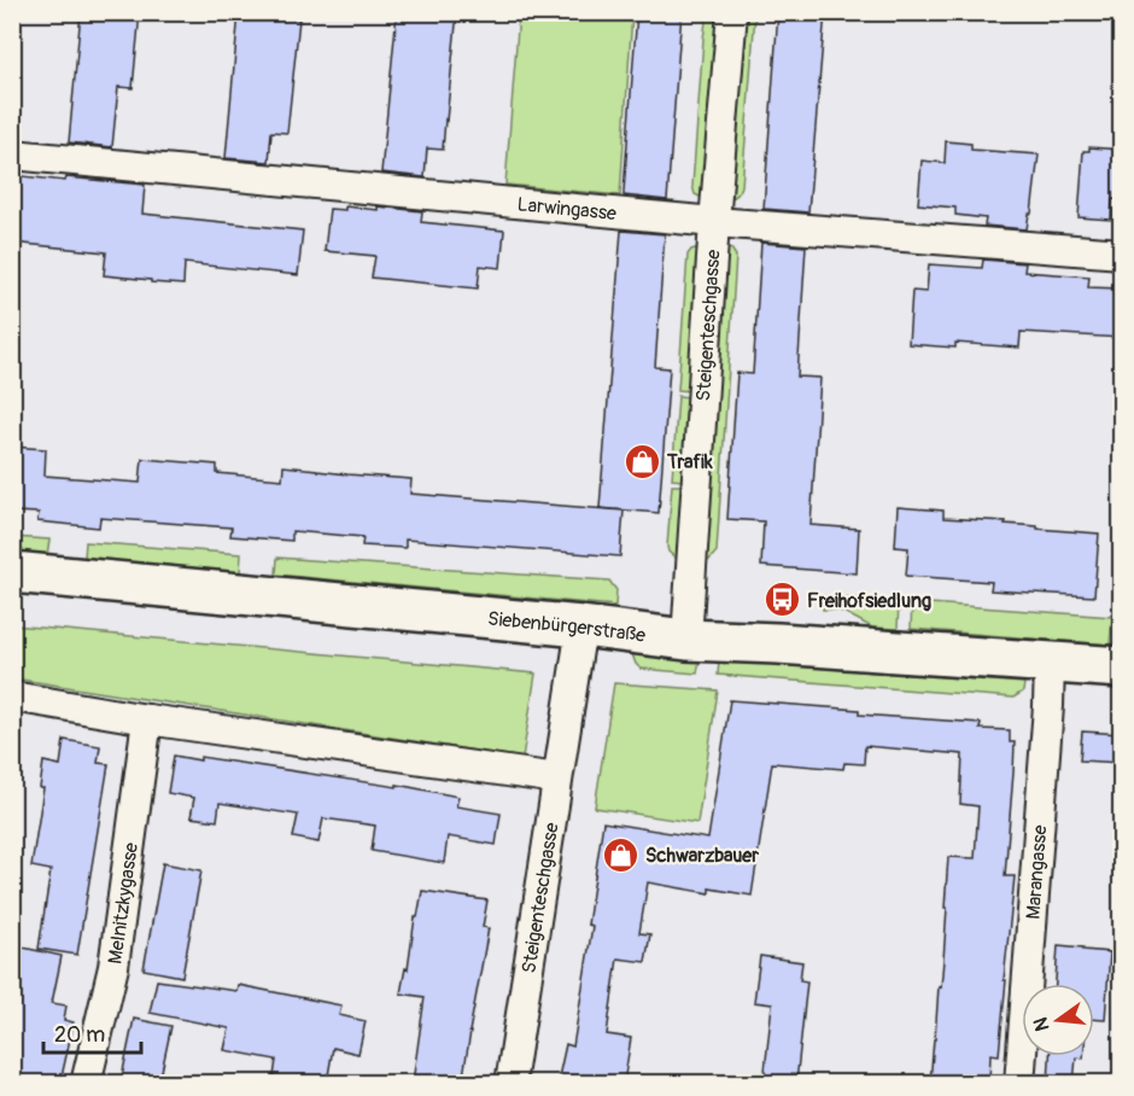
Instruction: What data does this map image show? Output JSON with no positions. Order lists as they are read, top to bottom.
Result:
{
  "streets": {
    "street": [
      "Larwingasse",
      "Steigenteschgasse",
      "Siebenbürgerstraße",
      "Marangasse",
      "Melnitzkygasse"
    ]
  },
  "crossings": [
    ["Larwingasse", "Steigenteschgasse"],
    ["Steigenteschgasse", "Siebenbürgerstraße"],
    ["Siebenbürgerstraße", "Marangasse"]
  ],
  "places": {
    "shop": ["Trafik", "Schwarzbauer"],
    "bus stop": ["Freihofsiedlung"]
  },
  "scale_bar": "20 m",
  "north": "left"
}
